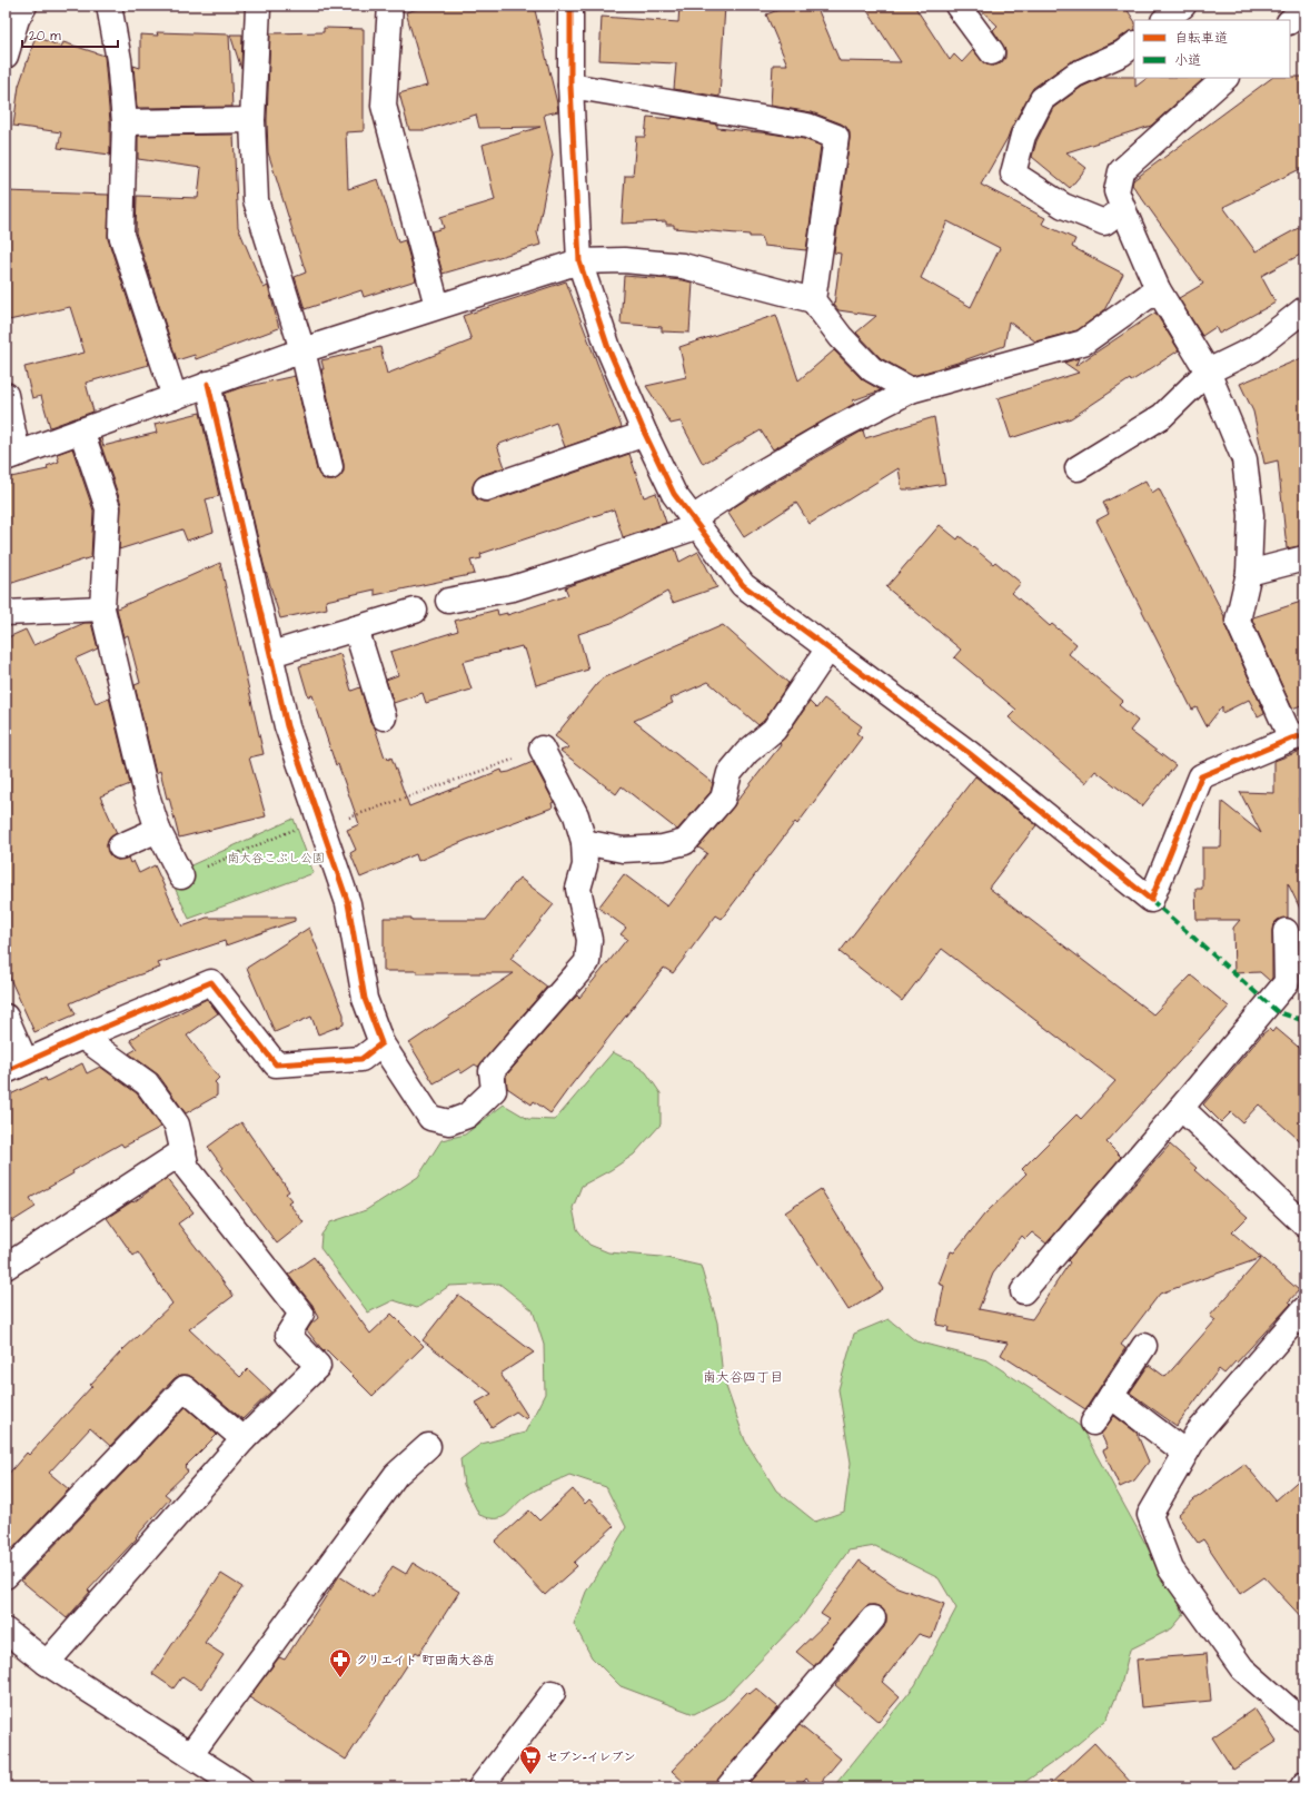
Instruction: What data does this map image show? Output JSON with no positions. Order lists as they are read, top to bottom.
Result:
{
  "districts": ["南大谷四丁目"],
  "parks": ["南大谷こぶし公園"],
  "places": {
    "pharmacy": ["クリエイト 町田南大谷店"],
    "supermarket": ["セブン-イレブン"]
  },
  "legend": ["自転車道", "小道"],
  "scale_bar": "20 m"
}
